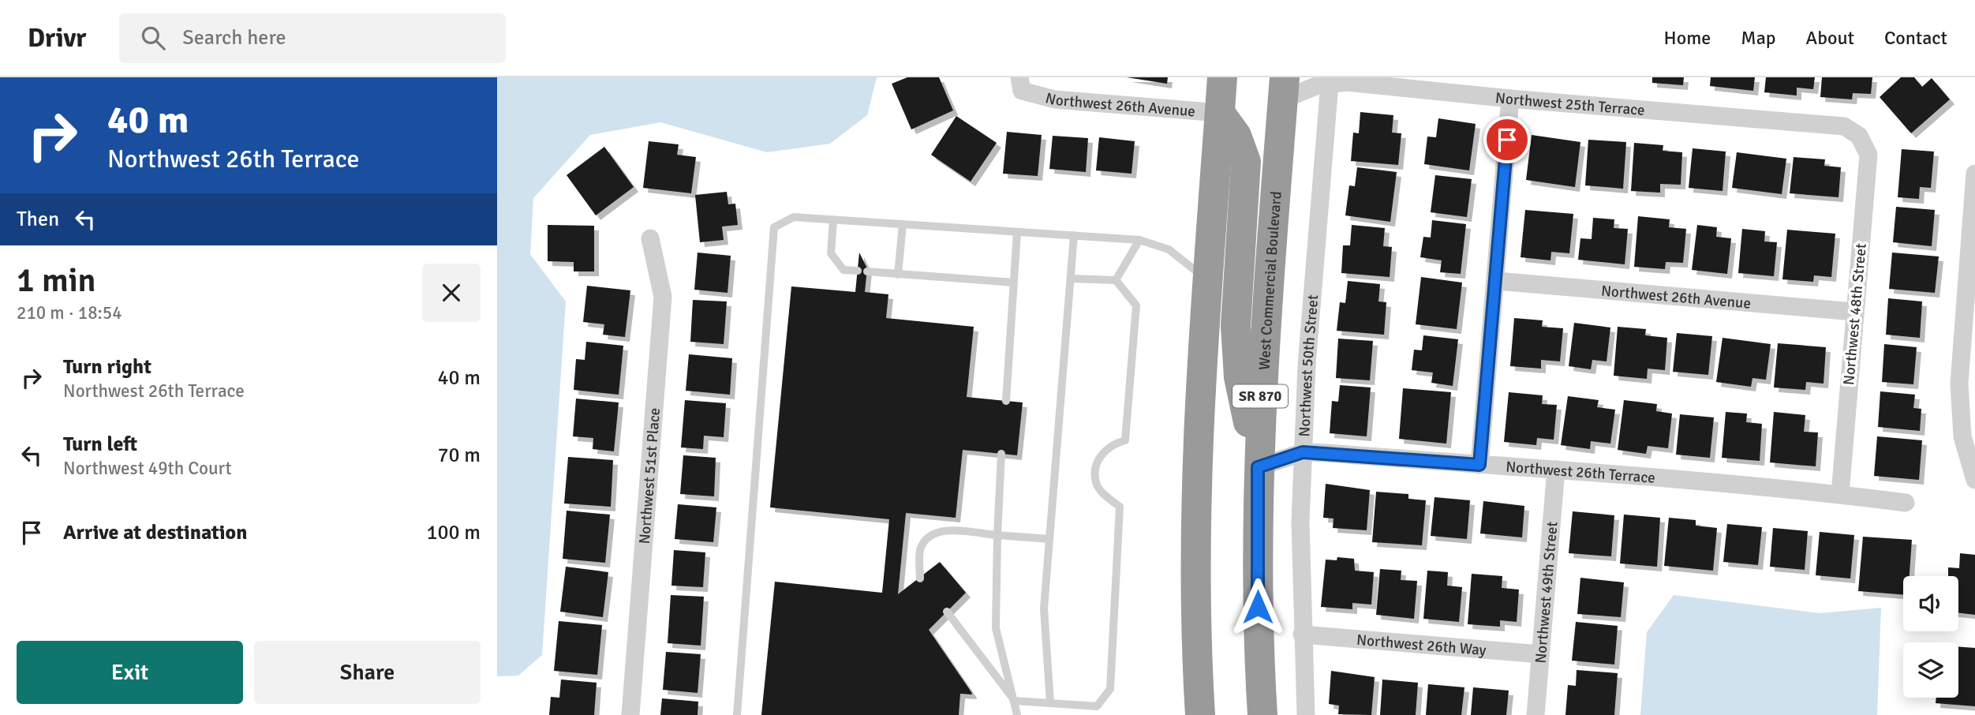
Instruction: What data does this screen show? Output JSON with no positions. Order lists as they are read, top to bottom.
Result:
{
  "streets": {
    "highway": ["West Commercial Boulevard", "SR 870"],
    "street": [
      "Northwest 26th Avenue",
      "Northwest 25th Terrace",
      "Northwest 48th Street",
      "Northwest 50th Street",
      "Northwest 26th Terrace",
      "Northwest 51st Place",
      "Northwest 49th Street",
      "Northwest 26th Way"
    ]
  },
  "crossings": [
    ["Northwest 26th Avenue", "Northwest 48th Street"],
    ["Northwest 25th Terrace", "West Commercial Boulevard"],
    ["Northwest 25th Terrace", "Northwest 48th Street"],
    ["Northwest 25th Terrace", "Northwest 50th Street"],
    ["West Commercial Boulevard", "Northwest 26th Terrace"],
    ["Northwest 48th Street", "Northwest 26th Terrace"],
    ["Northwest 50th Street", "Northwest 26th Terrace"],
    ["Northwest 50th Street", "Northwest 26th Way"],
    ["Northwest 26th Terrace", "Northwest 49th Street"],
    ["Northwest 49th Street", "Northwest 26th Way"]
  ],
  "page": {
    "header": "Drivr",
    "search": "Search here",
    "nav": [
      "Home",
      "Map",
      "About",
      "Contact"
    ],
    "turn": ["40 m", "Northwest 26th Terrace"],
    "then": "Then",
    "heading": ["1 min", "210 m · 18:54"],
    "list": [
      {
        "name": "Turn right",
        "note": "Northwest 26th Terrace",
        "value": "40 m"
      },
      {
        "name": "Turn left",
        "note": "Northwest 49th Court",
        "value": "70 m"
      },
      {
        "name": "Arrive at destination",
        "value": "100 m"
      }
    ],
    "buttons": ["Exit", "Share"]
  }
}
